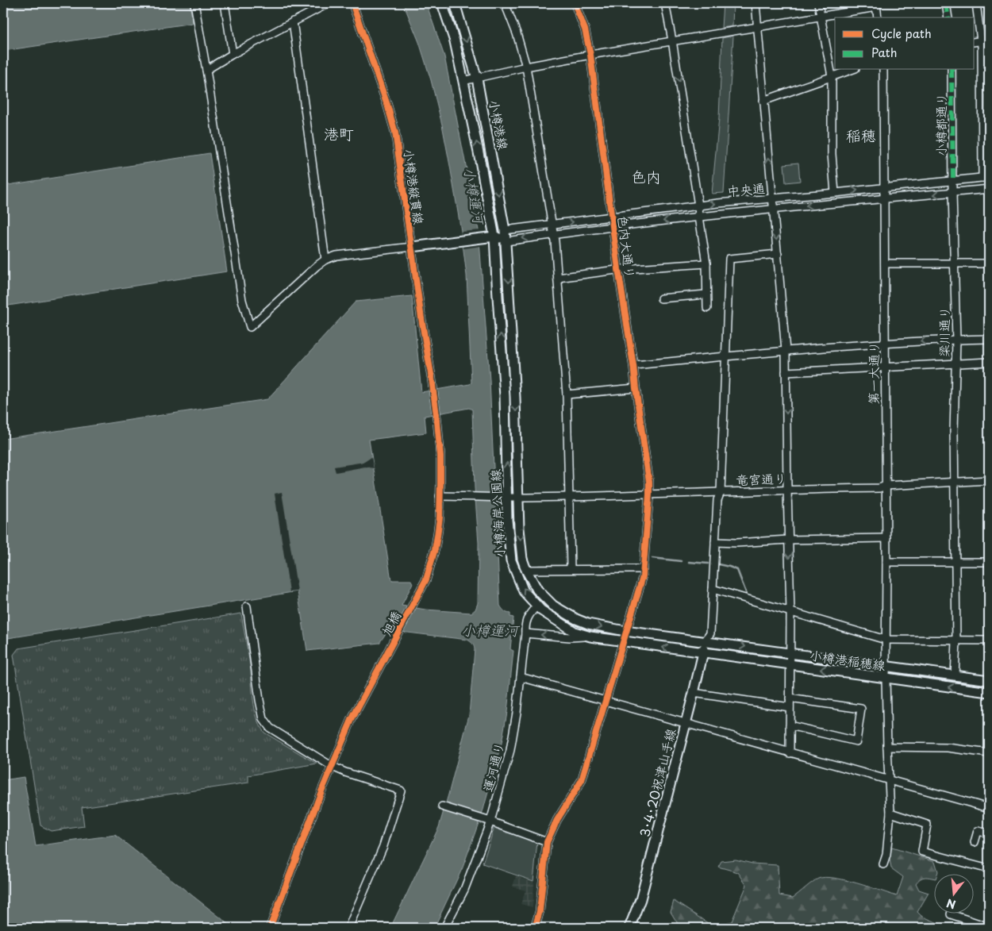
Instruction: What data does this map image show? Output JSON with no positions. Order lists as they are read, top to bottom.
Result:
{
  "streets": {
    "main road": [
      "小樽港線",
      "小樽海岸公園線",
      "小樽港稲穂線",
      "3･4･20祝津山手線"
    ],
    "street": [
      "小樽都通り",
      "小樽港縦貫線",
      "中央通",
      "色内大通り",
      "梁川通り",
      "第一大通り",
      "竜宮通り",
      "旭橋",
      "運河通り"
    ]
  },
  "crossings": [
    ["小樽港線", "中央通"],
    ["小樽港線", "小樽海岸公園線"],
    ["小樽都通り", "中央通"],
    ["小樽都通り", "梁川通り"],
    ["小樽港縦貫線", "竜宮通り"],
    ["小樽港縦貫線", "旭橋"],
    ["中央通", "色内大通り"],
    ["中央通", "梁川通り"],
    ["中央通", "第一大通り"],
    ["中央通", "小樽海岸公園線"],
    ["色内大通り", "竜宮通り"],
    ["色内大通り", "小樽海岸公園線"],
    ["梁川通り", "竜宮通り"],
    ["梁川通り", "小樽港稲穂線"],
    ["第一大通り", "竜宮通り"],
    ["第一大通り", "小樽港稲穂線"],
    ["竜宮通り", "小樽海岸公園線"],
    ["竜宮通り", "旭橋"],
    ["小樽海岸公園線", "小樽港稲穂線"],
    ["小樽海岸公園線", "運河通り"],
    ["小樽海岸公園線", "3･4･20祝津山手線"],
    ["小樽港稲穂線", "3･4･20祝津山手線"]
  ],
  "districts": ["港町", "稲穂", "色内"],
  "water": ["小樽運河"],
  "legend": ["Cycle path", "Path"],
  "north": "bottom"
}
